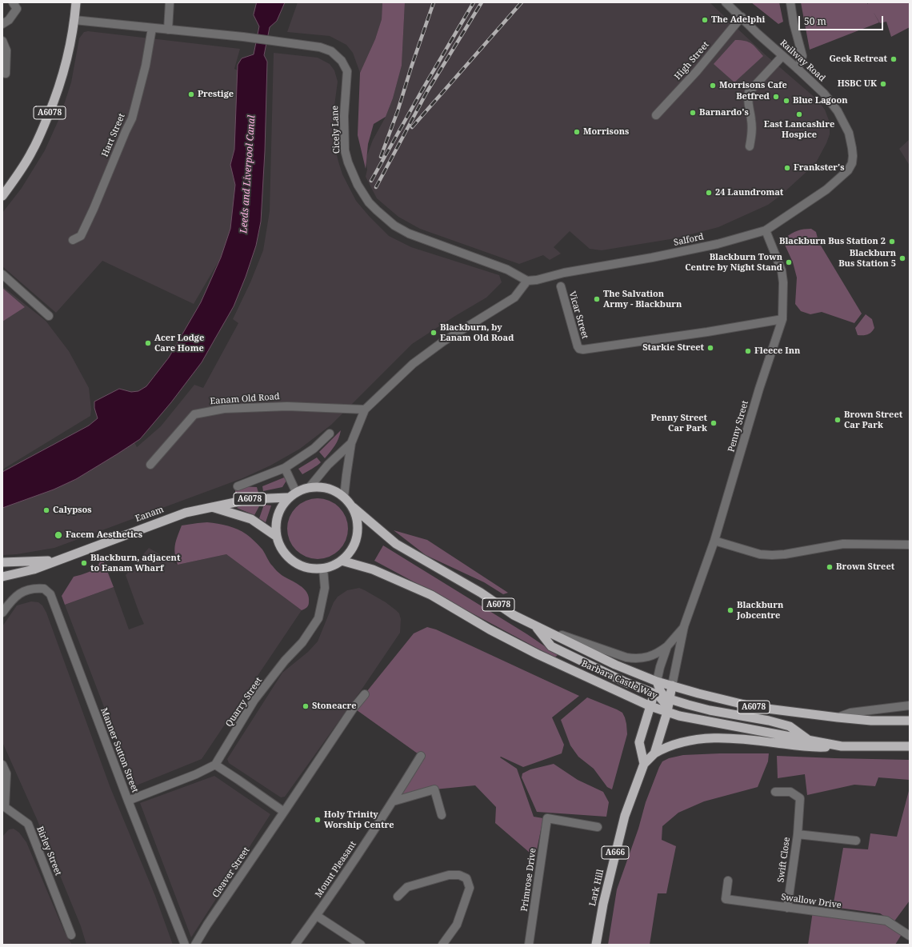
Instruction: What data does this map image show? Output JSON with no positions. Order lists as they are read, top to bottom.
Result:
{
  "streets": {
    "highway": [
      "A6078",
      "Eanam",
      "Barbara Castle Way",
      "A666",
      "Lark Hill"
    ],
    "street": [
      "High Street",
      "Railway Road",
      "Cicely Lane",
      "Hart Street",
      "Salford",
      "Vicar Street",
      "Eanam Old Road",
      "Penny Street",
      "Quarry Street",
      "Manner Sutton Street",
      "Birley Street",
      "Swift Close",
      "Mount Pleasant",
      "Cleaver Street",
      "Primrose Drive",
      "Swallow Drive"
    ]
  },
  "crossings": [
    ["High Street", "Railway Road"],
    ["Railway Road", "Salford"],
    ["A6078", "Eanam"],
    ["A6078", "Barbara Castle Way"],
    ["A6078", "Quarry Street"],
    ["Cicely Lane", "Salford"],
    ["Salford", "Penny Street"],
    ["Vicar Street", "Penny Street"],
    ["Penny Street", "Barbara Castle Way"],
    ["Penny Street", "Lark Hill"],
    ["Eanam", "Barbara Castle Way"],
    ["Eanam", "Quarry Street"],
    ["Barbara Castle Way", "Quarry Street"],
    ["Barbara Castle Way", "Lark Hill"],
    ["Swift Close", "Swallow Drive"]
  ],
  "water": ["Leeds and Liverpool Canal"],
  "places": [
    "The Adelphi",
    "Geek Retreat",
    "HSBC UK",
    "Morrisons Cafe",
    "Prestige",
    "Betfred",
    "Blue Lagoon",
    "Barnardo's",
    "East Lancashire Hospice",
    "Morrisons",
    "Frankster's",
    "24 Laundromat",
    "Blackburn Bus Station 2",
    "Blackburn Bus Station 5",
    "Blackburn Town Centre by Night Stand",
    "The Salvation Army - Blackburn",
    "Blackburn, by Eanam Old Road",
    "Acer Lodge Care Home",
    "Starkie Street",
    "Fleece Inn",
    "Brown Street Car Park",
    "Penny Street Car Park",
    "Calypsos",
    "Facem Aesthetics",
    "Blackburn, adjacent to Eanam Wharf",
    "Brown Street",
    "Blackburn Jobcentre",
    "Stoneacre",
    "Holy Trinity Worship Centre"
  ],
  "scale_bar": "50 m"
}
